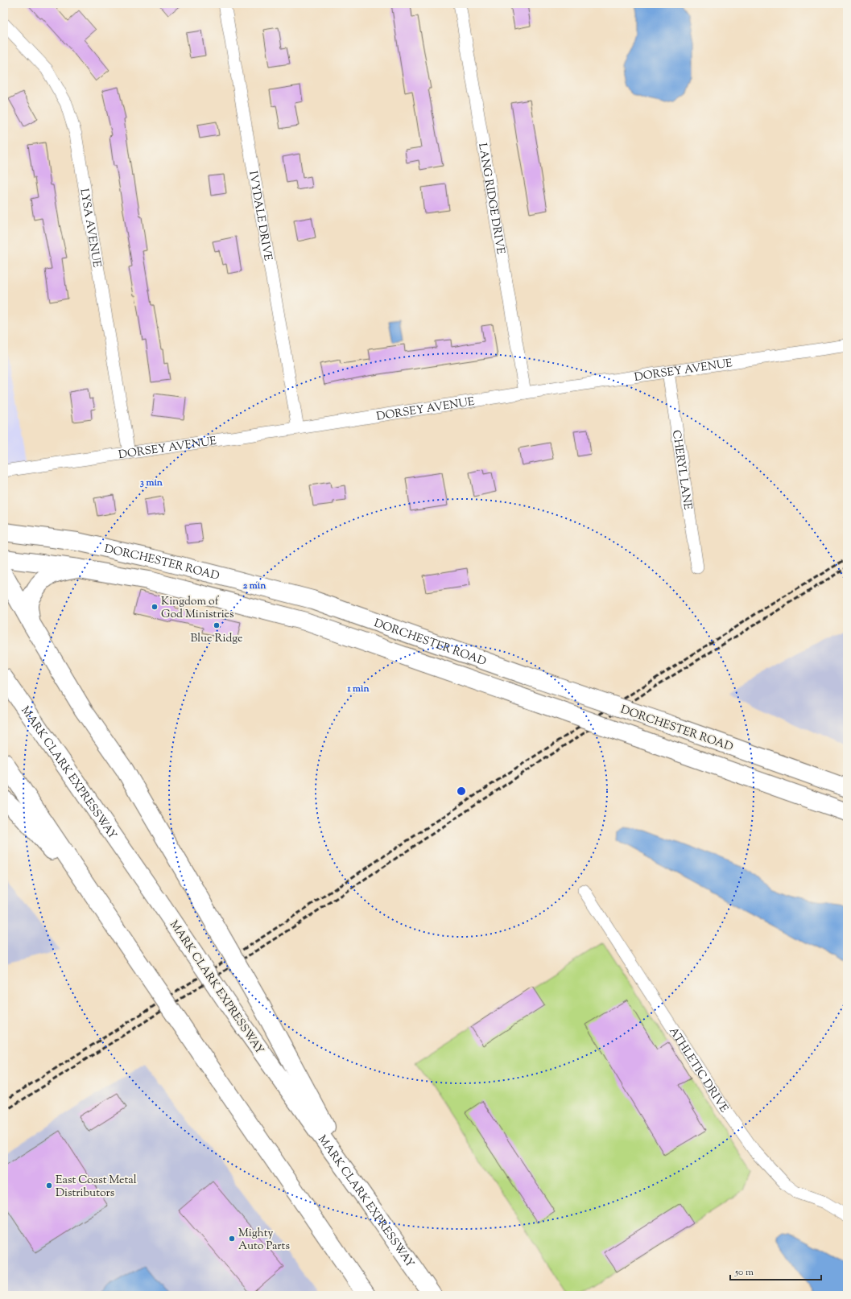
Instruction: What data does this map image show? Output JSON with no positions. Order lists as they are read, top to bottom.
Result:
{
  "streets": {
    "main road": ["DORCHESTER ROAD", "MARK CLARK EXPRESSWAY"],
    "street": [
      "LANG RIDGE DRIVE",
      "IVYDALE DRIVE",
      "LYSA AVENUE",
      "DORSEY AVENUE",
      "CHERYL LANE",
      "ATHLETIC DRIVE"
    ]
  },
  "crossings": [
    ["LANG RIDGE DRIVE", "DORSEY AVENUE"],
    ["IVYDALE DRIVE", "DORSEY AVENUE"],
    ["LYSA AVENUE", "DORSEY AVENUE"],
    ["DORSEY AVENUE", "CHERYL LANE"]
  ],
  "places": [
    "Kingdom of God Ministries",
    "Blue Ridge",
    "East Coast Metal Distributors",
    "Mighty Auto Parts"
  ],
  "scale_bar": "50 m",
  "rings": ["3 min", "2 min", "1 min"]
}
